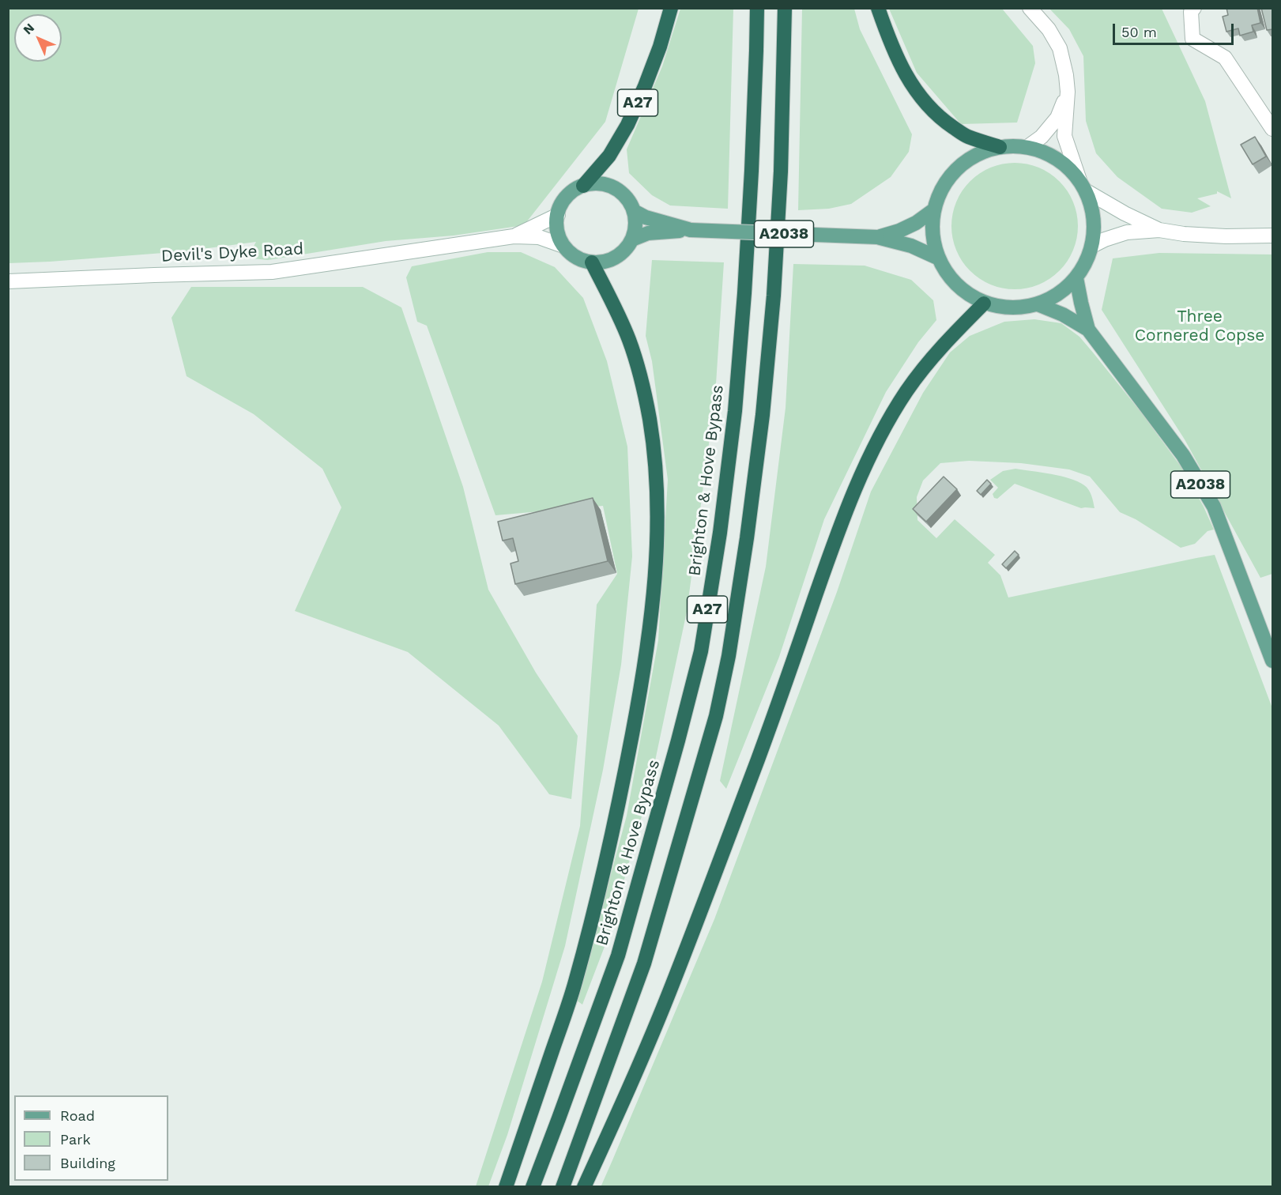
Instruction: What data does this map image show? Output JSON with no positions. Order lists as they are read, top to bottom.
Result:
{
  "streets": {
    "highway": ["A27", "Brighton & Hove Bypass"],
    "main road": ["A2038"],
    "street": ["Devil's Dyke Road"]
  },
  "crossings": [
    ["A27", "A2038"],
    ["A27", "Devil's Dyke Road"],
    ["A2038", "Devil's Dyke Road"]
  ],
  "parks": ["Three Cornered Copse"],
  "legend": ["Road", "Park", "Building"],
  "scale_bar": "50 m",
  "north": "top left"
}
